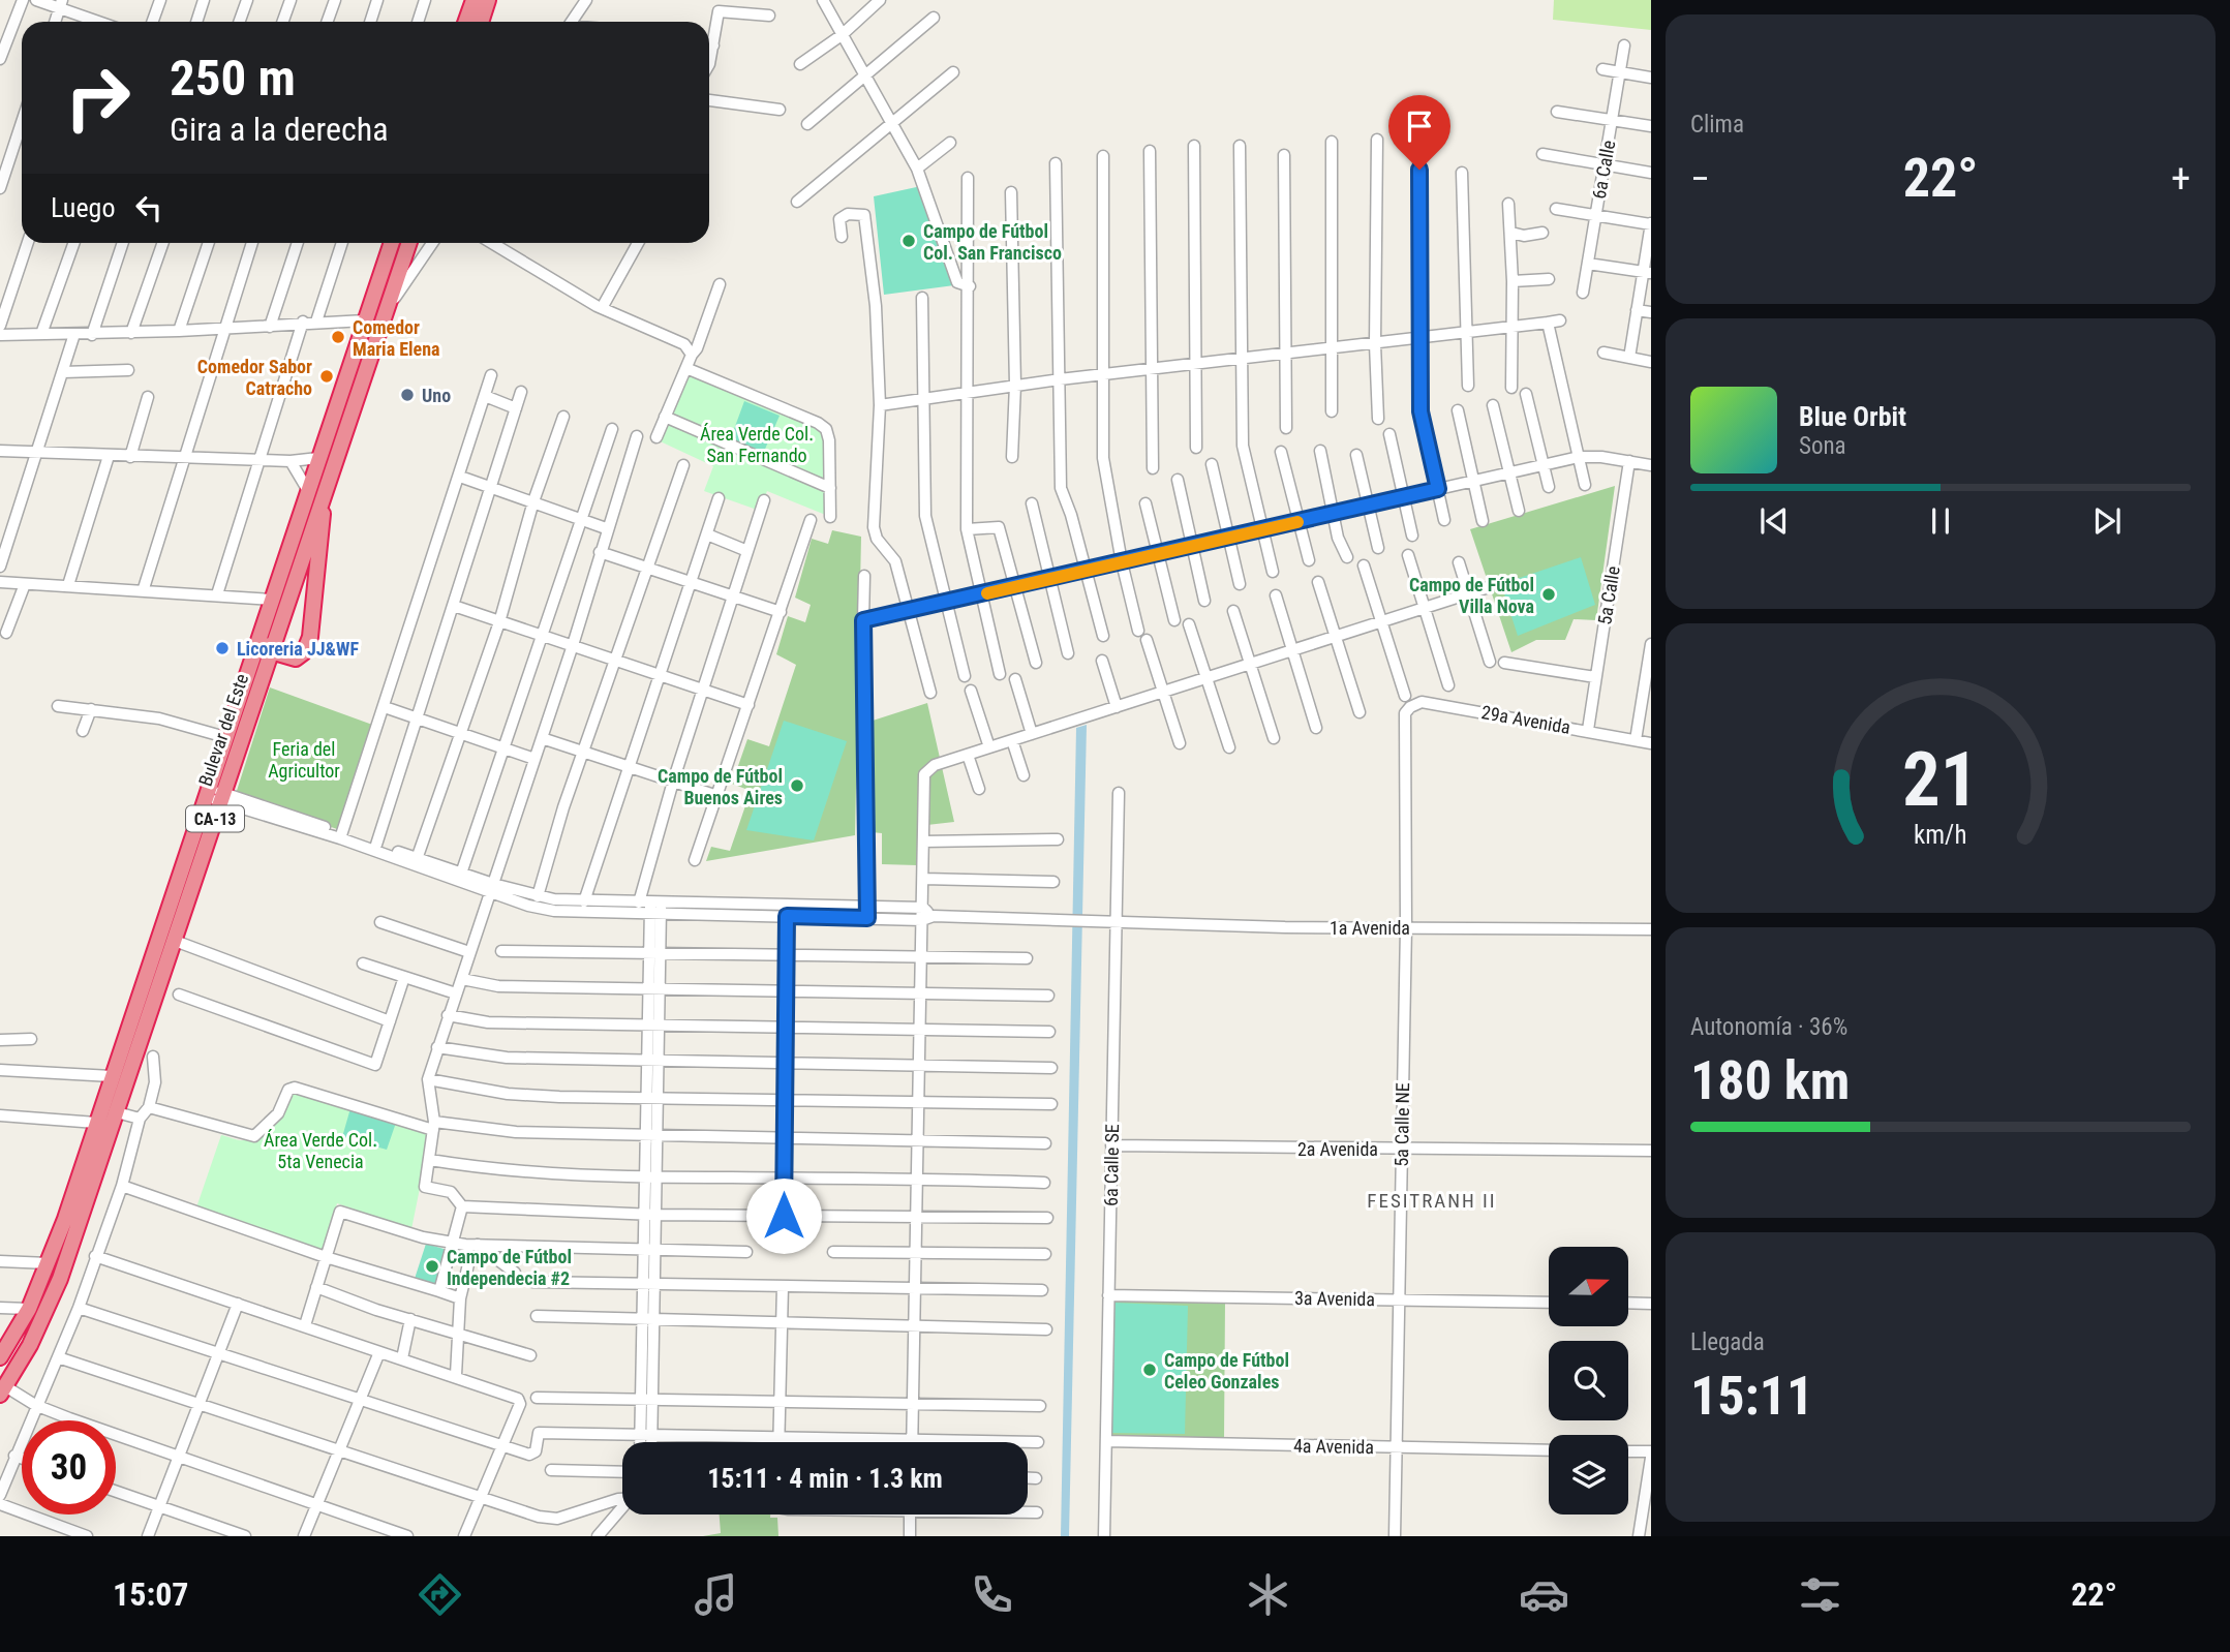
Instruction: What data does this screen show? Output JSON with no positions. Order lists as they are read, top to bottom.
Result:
{
  "streets": {
    "highway": ["Bulevar del Este", "CA-13"],
    "street": [
      "6a Calle",
      "5a Calle",
      "29a Avenida",
      "1a Avenida",
      "5a Calle NE",
      "2a Avenida",
      "6a Calle SE",
      "3a Avenida",
      "4a Avenida"
    ]
  },
  "crossings": [
    ["5a Calle", "29a Avenida"],
    ["29a Avenida", "5a Calle NE"],
    ["1a Avenida", "5a Calle NE"],
    ["1a Avenida", "6a Calle SE"],
    ["5a Calle NE", "2a Avenida"],
    ["5a Calle NE", "3a Avenida"],
    ["5a Calle NE", "4a Avenida"],
    ["2a Avenida", "6a Calle SE"],
    ["6a Calle SE", "3a Avenida"],
    ["6a Calle SE", "4a Avenida"]
  ],
  "districts": ["FESITRANH II"],
  "parks": ["Área Verde Col. San Fernando", "Feria del Agricultor", "Área Verde Col. 5ta Venecia"],
  "places": [
    "Campo de Fútbol Col. San Francisco",
    "Comedor Maria Elena",
    "Comedor Sabor Catracho",
    "Uno",
    "Campo de Fútbol Villa Nova",
    "Licoreria JJ&WF",
    "Campo de Fútbol Buenos Aires",
    "Campo de Fútbol Independecia #2",
    "Campo de Fútbol Celeo Gonzales"
  ],
  "north": "right",
  "page": {
    "tile": [
      "Clima",
      ["Autonomía · 36%", "180 km"],
      ["Llegada", "15:11"]
    ],
    "turn": ["250 m", "Gira a la derecha"],
    "heat": ["−", "22°", "+"],
    "then": "Luego",
    "song": ["Blue Orbit", "Sona"],
    "limit": "30",
    "trip": "15:11 · 4 min · 1.3 km",
    "tabs": ["15:07", "22°"],
    "gauge": ["21", "km/h"]
  }
}
